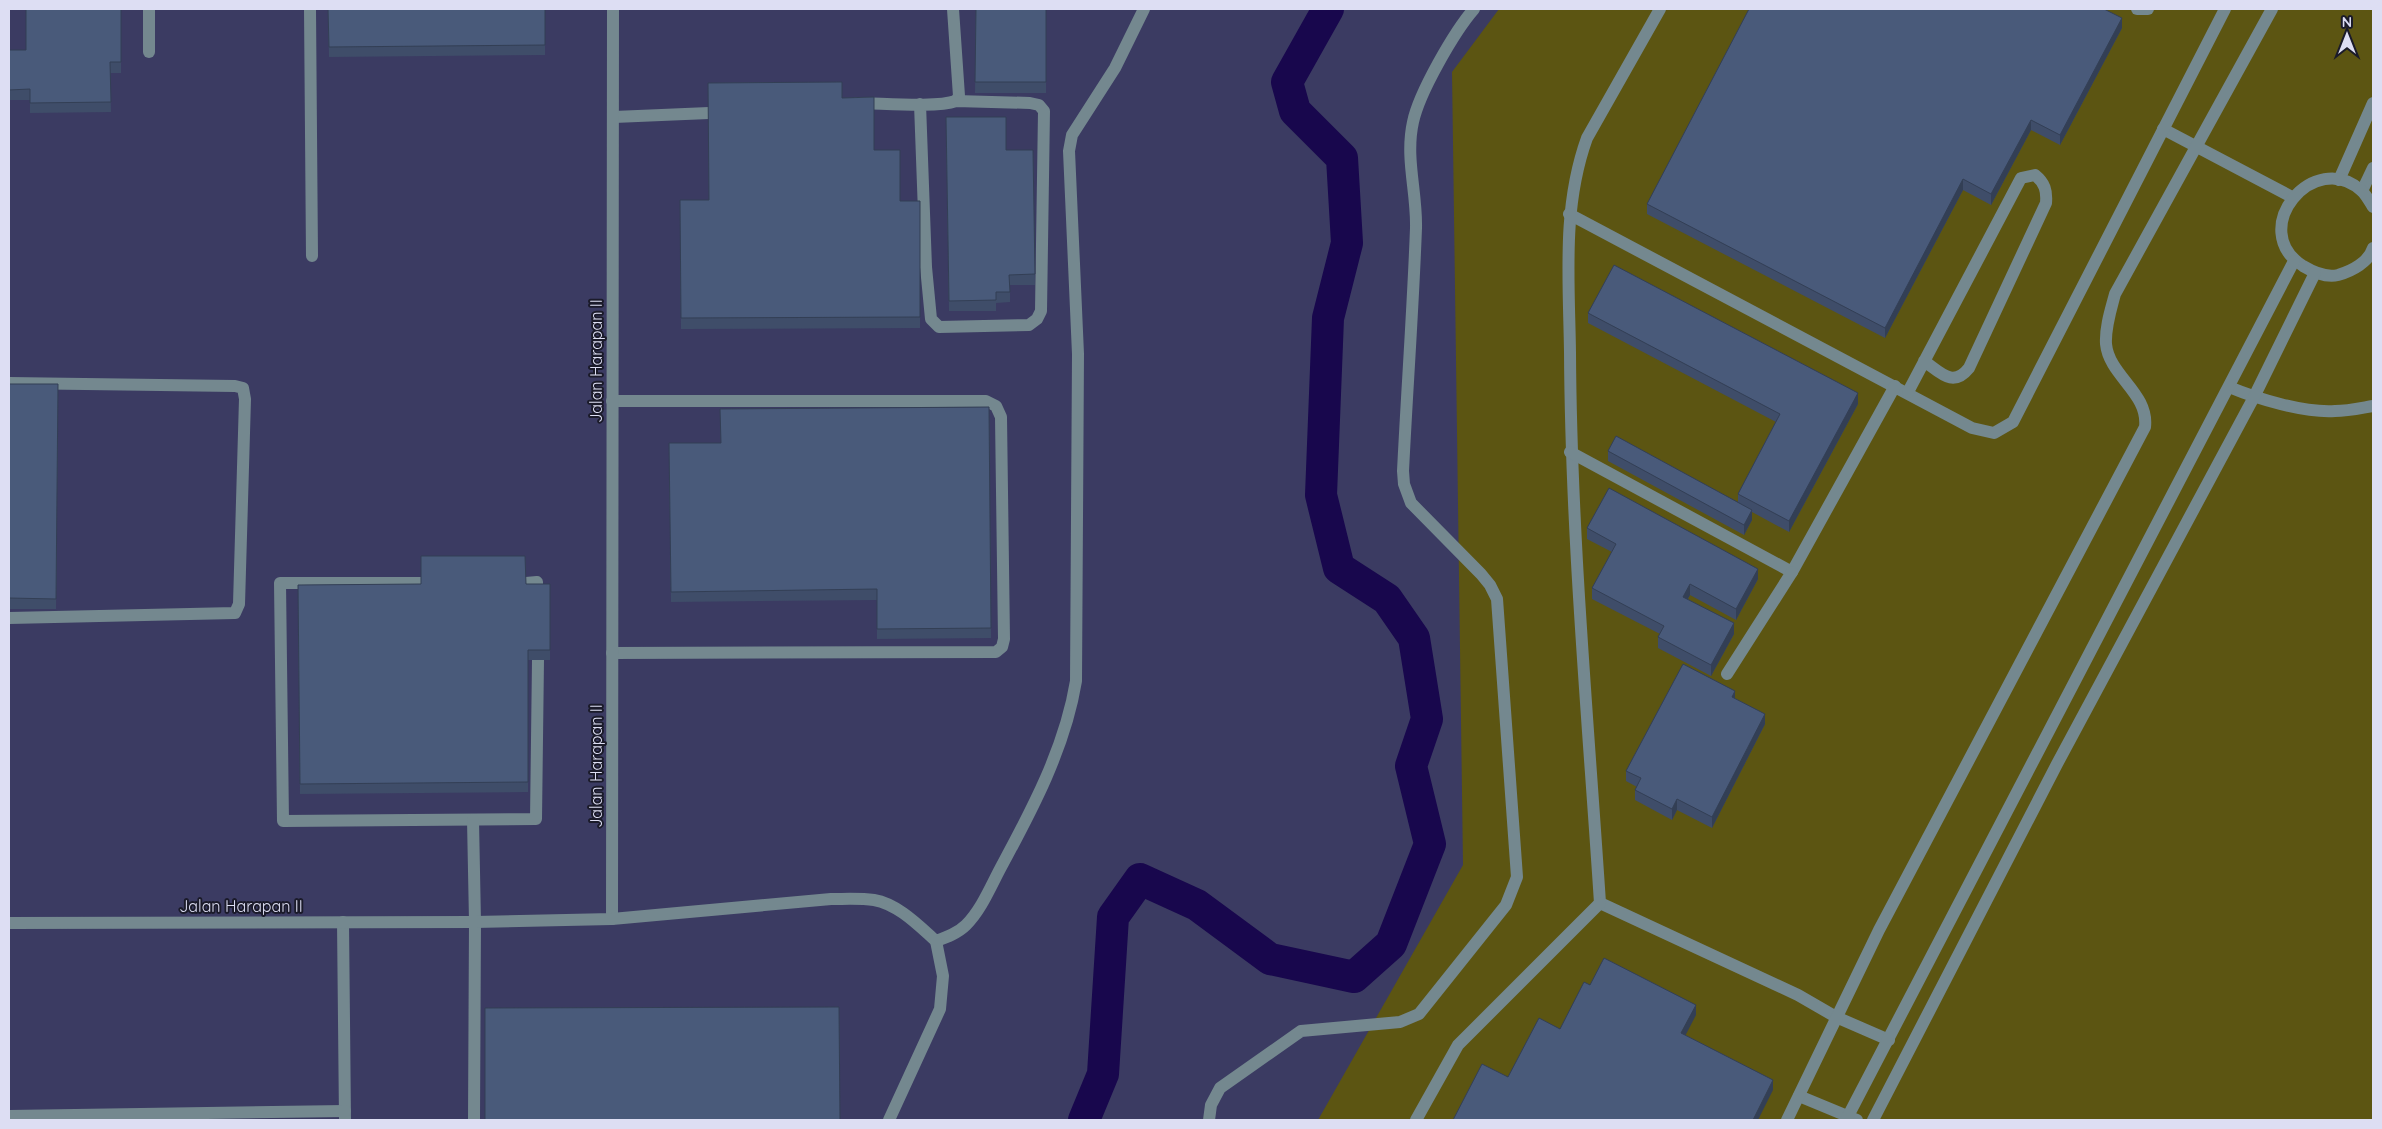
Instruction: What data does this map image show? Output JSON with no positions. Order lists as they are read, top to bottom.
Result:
{
  "streets": {
    "street": ["Jalan Harapan II"]
  },
  "north": "top"
}
